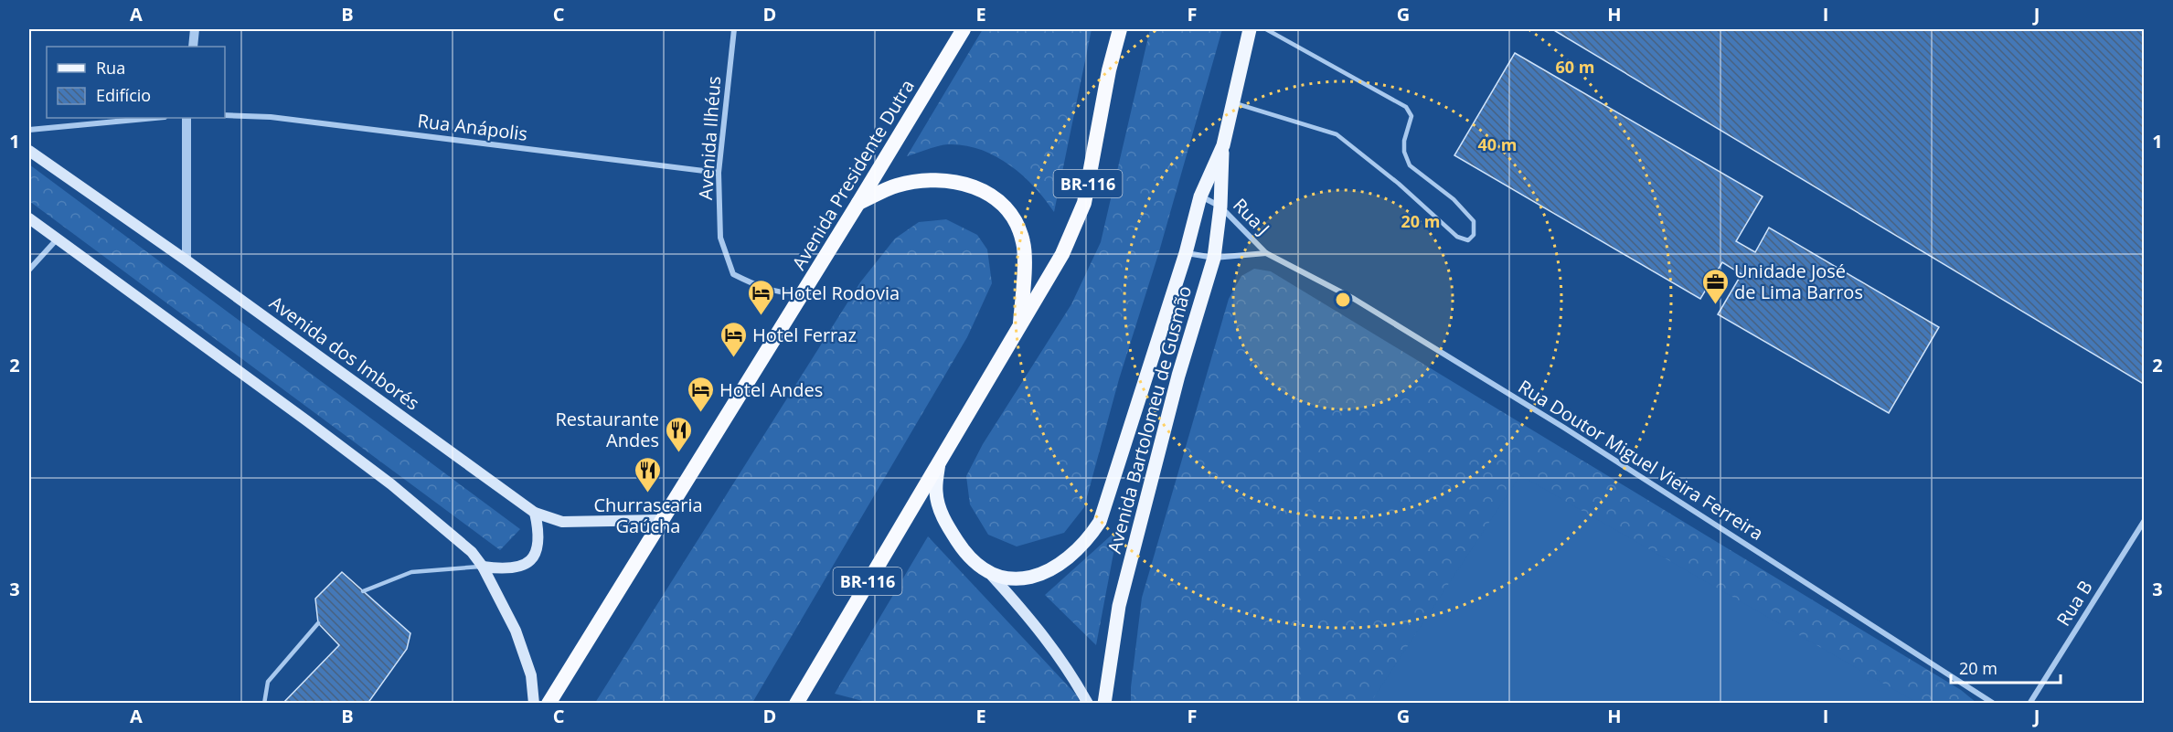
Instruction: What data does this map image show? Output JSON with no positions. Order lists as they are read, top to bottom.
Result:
{
  "streets": {
    "highway": ["Avenida Presidente Dutra", "BR-116"],
    "main road": ["Avenida dos Imborés", "Avenida Bartolomeu de Gusmão"],
    "street": [
      "Rua Anápolis",
      "Avenida Ilhéus",
      "Rua J",
      "Rua Doutor Miguel Vieira Ferreira",
      "Rua B"
    ]
  },
  "crossings": [
    ["Rua Anápolis", "Avenida Ilhéus"],
    ["Avenida Ilhéus", "Avenida Presidente Dutra"],
    ["Avenida Presidente Dutra", "Avenida dos Imborés"],
    ["Rua J", "Avenida Bartolomeu de Gusmão"],
    ["Rua J", "Rua Doutor Miguel Vieira Ferreira"]
  ],
  "places": {
    "office": ["Unidade José de Lima Barros"],
    "hotel": ["Hotel Rodovia", "Hotel Ferraz", "Hotel Andes"],
    "restaurant": ["Restaurante Andes", "Churrascaria Gaúcha"]
  },
  "legend": ["Rua", "Edifício"],
  "scale_bar": "20 m",
  "grid": {
    "columns": [
      "A",
      "B",
      "C",
      "D",
      "E",
      "F",
      "G",
      "H",
      "I",
      "J"
    ],
    "rows": ["1", "2", "3"]
  },
  "rings": ["60 m", "40 m", "20 m"]
}
